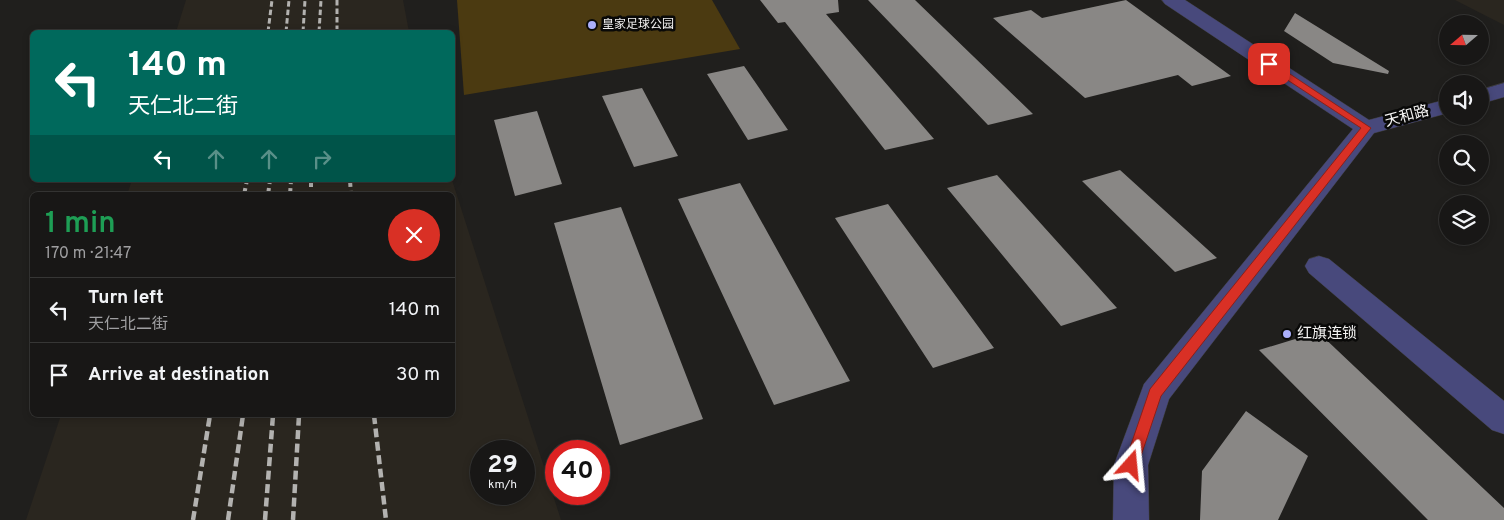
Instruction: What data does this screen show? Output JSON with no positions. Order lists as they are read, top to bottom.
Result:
{
  "streets": {
    "street": ["天和路"]
  },
  "places": ["皇家足球公园", "红旗连锁"],
  "north": "left",
  "page": {
    "turn": ["140 m", "天仁北二街"],
    "heading": ["1 min", "170 m · 21:47"],
    "list": [
      {
        "name": "Turn left",
        "note": "天仁北二街",
        "value": "140 m"
      },
      {
        "name": "Arrive at destination",
        "value": "30 m"
      }
    ],
    "speed": "29 km/h",
    "limit": "40"
  }
}
